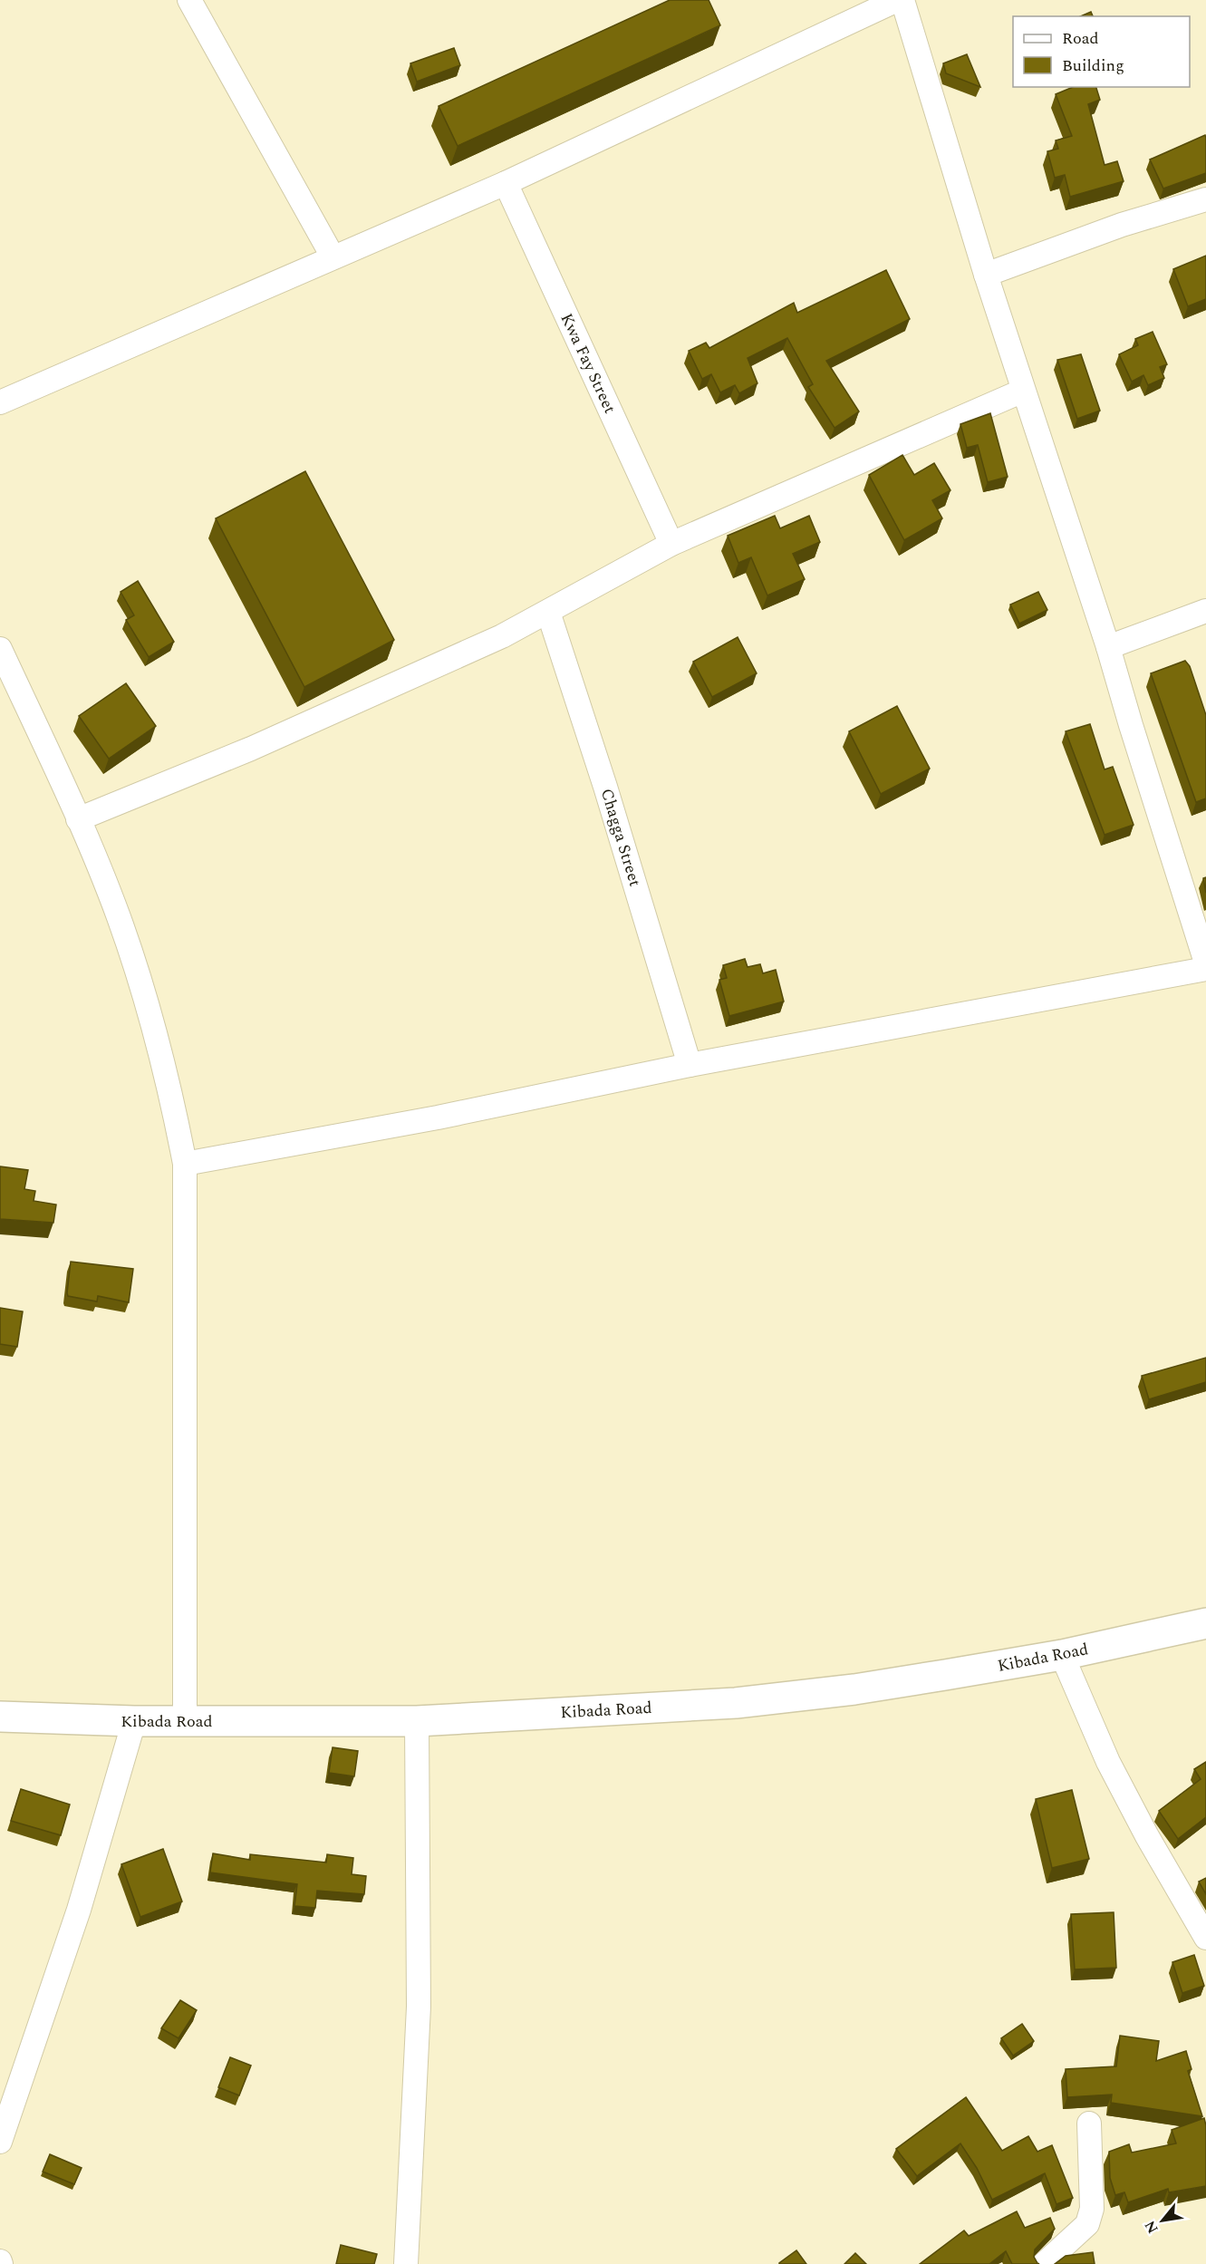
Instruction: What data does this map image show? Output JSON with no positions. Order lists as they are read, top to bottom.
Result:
{
  "streets": {
    "main road": ["Kibada Road"],
    "street": ["Kwa Fay Street", "Chagga Street"]
  },
  "legend": ["Road", "Building"],
  "north": "bottom left"
}
